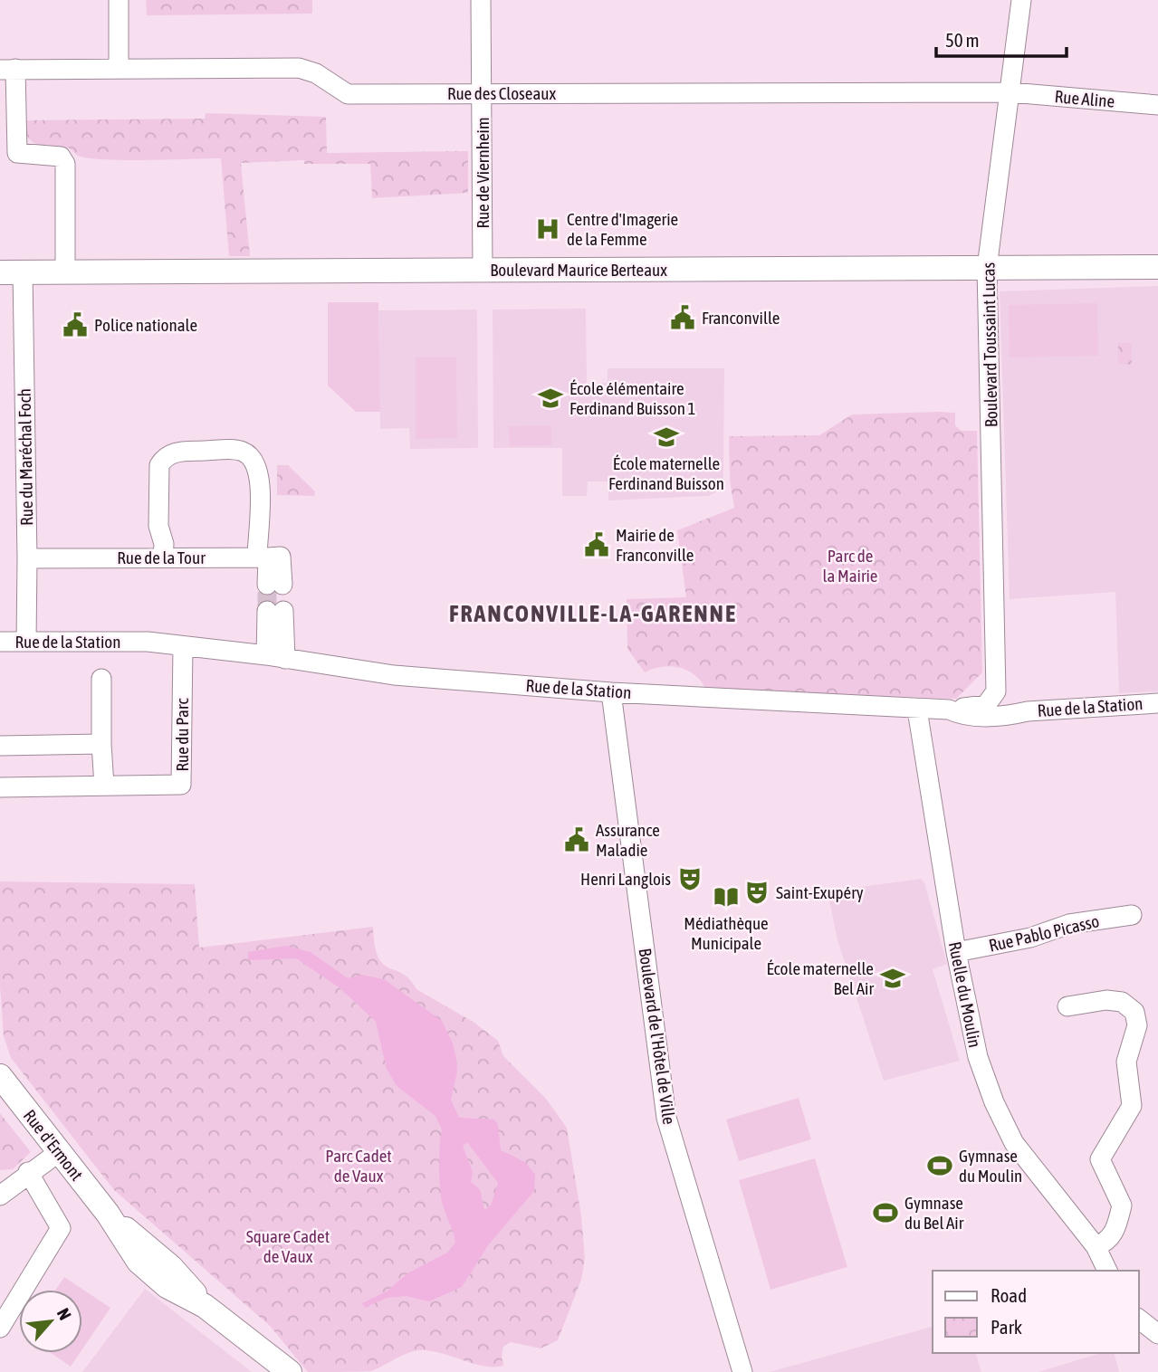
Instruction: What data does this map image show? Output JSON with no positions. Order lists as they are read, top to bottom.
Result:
{
  "streets": {
    "street": [
      "Rue des Closeaux",
      "Rue Aline",
      "Rue de Viernheim",
      "Boulevard Maurice Berteaux",
      "Boulevard Toussaint Lucas",
      "Rue du Maréchal Foch",
      "Rue de la Tour",
      "Rue de la Station",
      "Rue du Parc",
      "Rue Pablo Picasso",
      "Ruelle du Moulin",
      "Boulevard de l'Hôtel de Ville",
      "Rue d'Ermont"
    ]
  },
  "crossings": [
    ["Rue des Closeaux", "Rue Aline"],
    ["Rue des Closeaux", "Rue de Viernheim"],
    ["Rue des Closeaux", "Boulevard Toussaint Lucas"],
    ["Rue Aline", "Boulevard Toussaint Lucas"],
    ["Rue de Viernheim", "Boulevard Maurice Berteaux"],
    ["Boulevard Maurice Berteaux", "Boulevard Toussaint Lucas"],
    ["Boulevard Maurice Berteaux", "Rue du Maréchal Foch"],
    ["Rue du Maréchal Foch", "Rue de la Tour"],
    ["Rue du Maréchal Foch", "Rue de la Station"],
    ["Rue de la Station", "Rue du Parc"],
    ["Rue de la Station", "Ruelle du Moulin"],
    ["Rue de la Station", "Boulevard de l'Hôtel de Ville"],
    ["Rue Pablo Picasso", "Ruelle du Moulin"]
  ],
  "districts": ["FRANCONVILLE-LA-GARENNE"],
  "parks": ["Parc de la Mairie", "Parc Cadet de Vaux", "Square Cadet de Vaux"],
  "places": {
    "hospital": ["Centre d'Imagerie de la Femme"],
    "public building": [
      "Franconville",
      "Police nationale",
      "Mairie de Franconville",
      "Assurance Maladie"
    ],
    "school or university": ["École élémentaire Ferdinand Buisson 1", "École maternelle Ferdinand Buisson", "École maternelle Bel Air"],
    "theatre": ["Henri Langlois", "Saint-Exupéry"],
    "library": ["Médiathèque Municipale"],
    "sports": ["Gymnase du Moulin", "Gymnase du Bel Air"]
  },
  "legend": ["Road", "Park"],
  "scale_bar": "50 m",
  "north": "top right"
}
